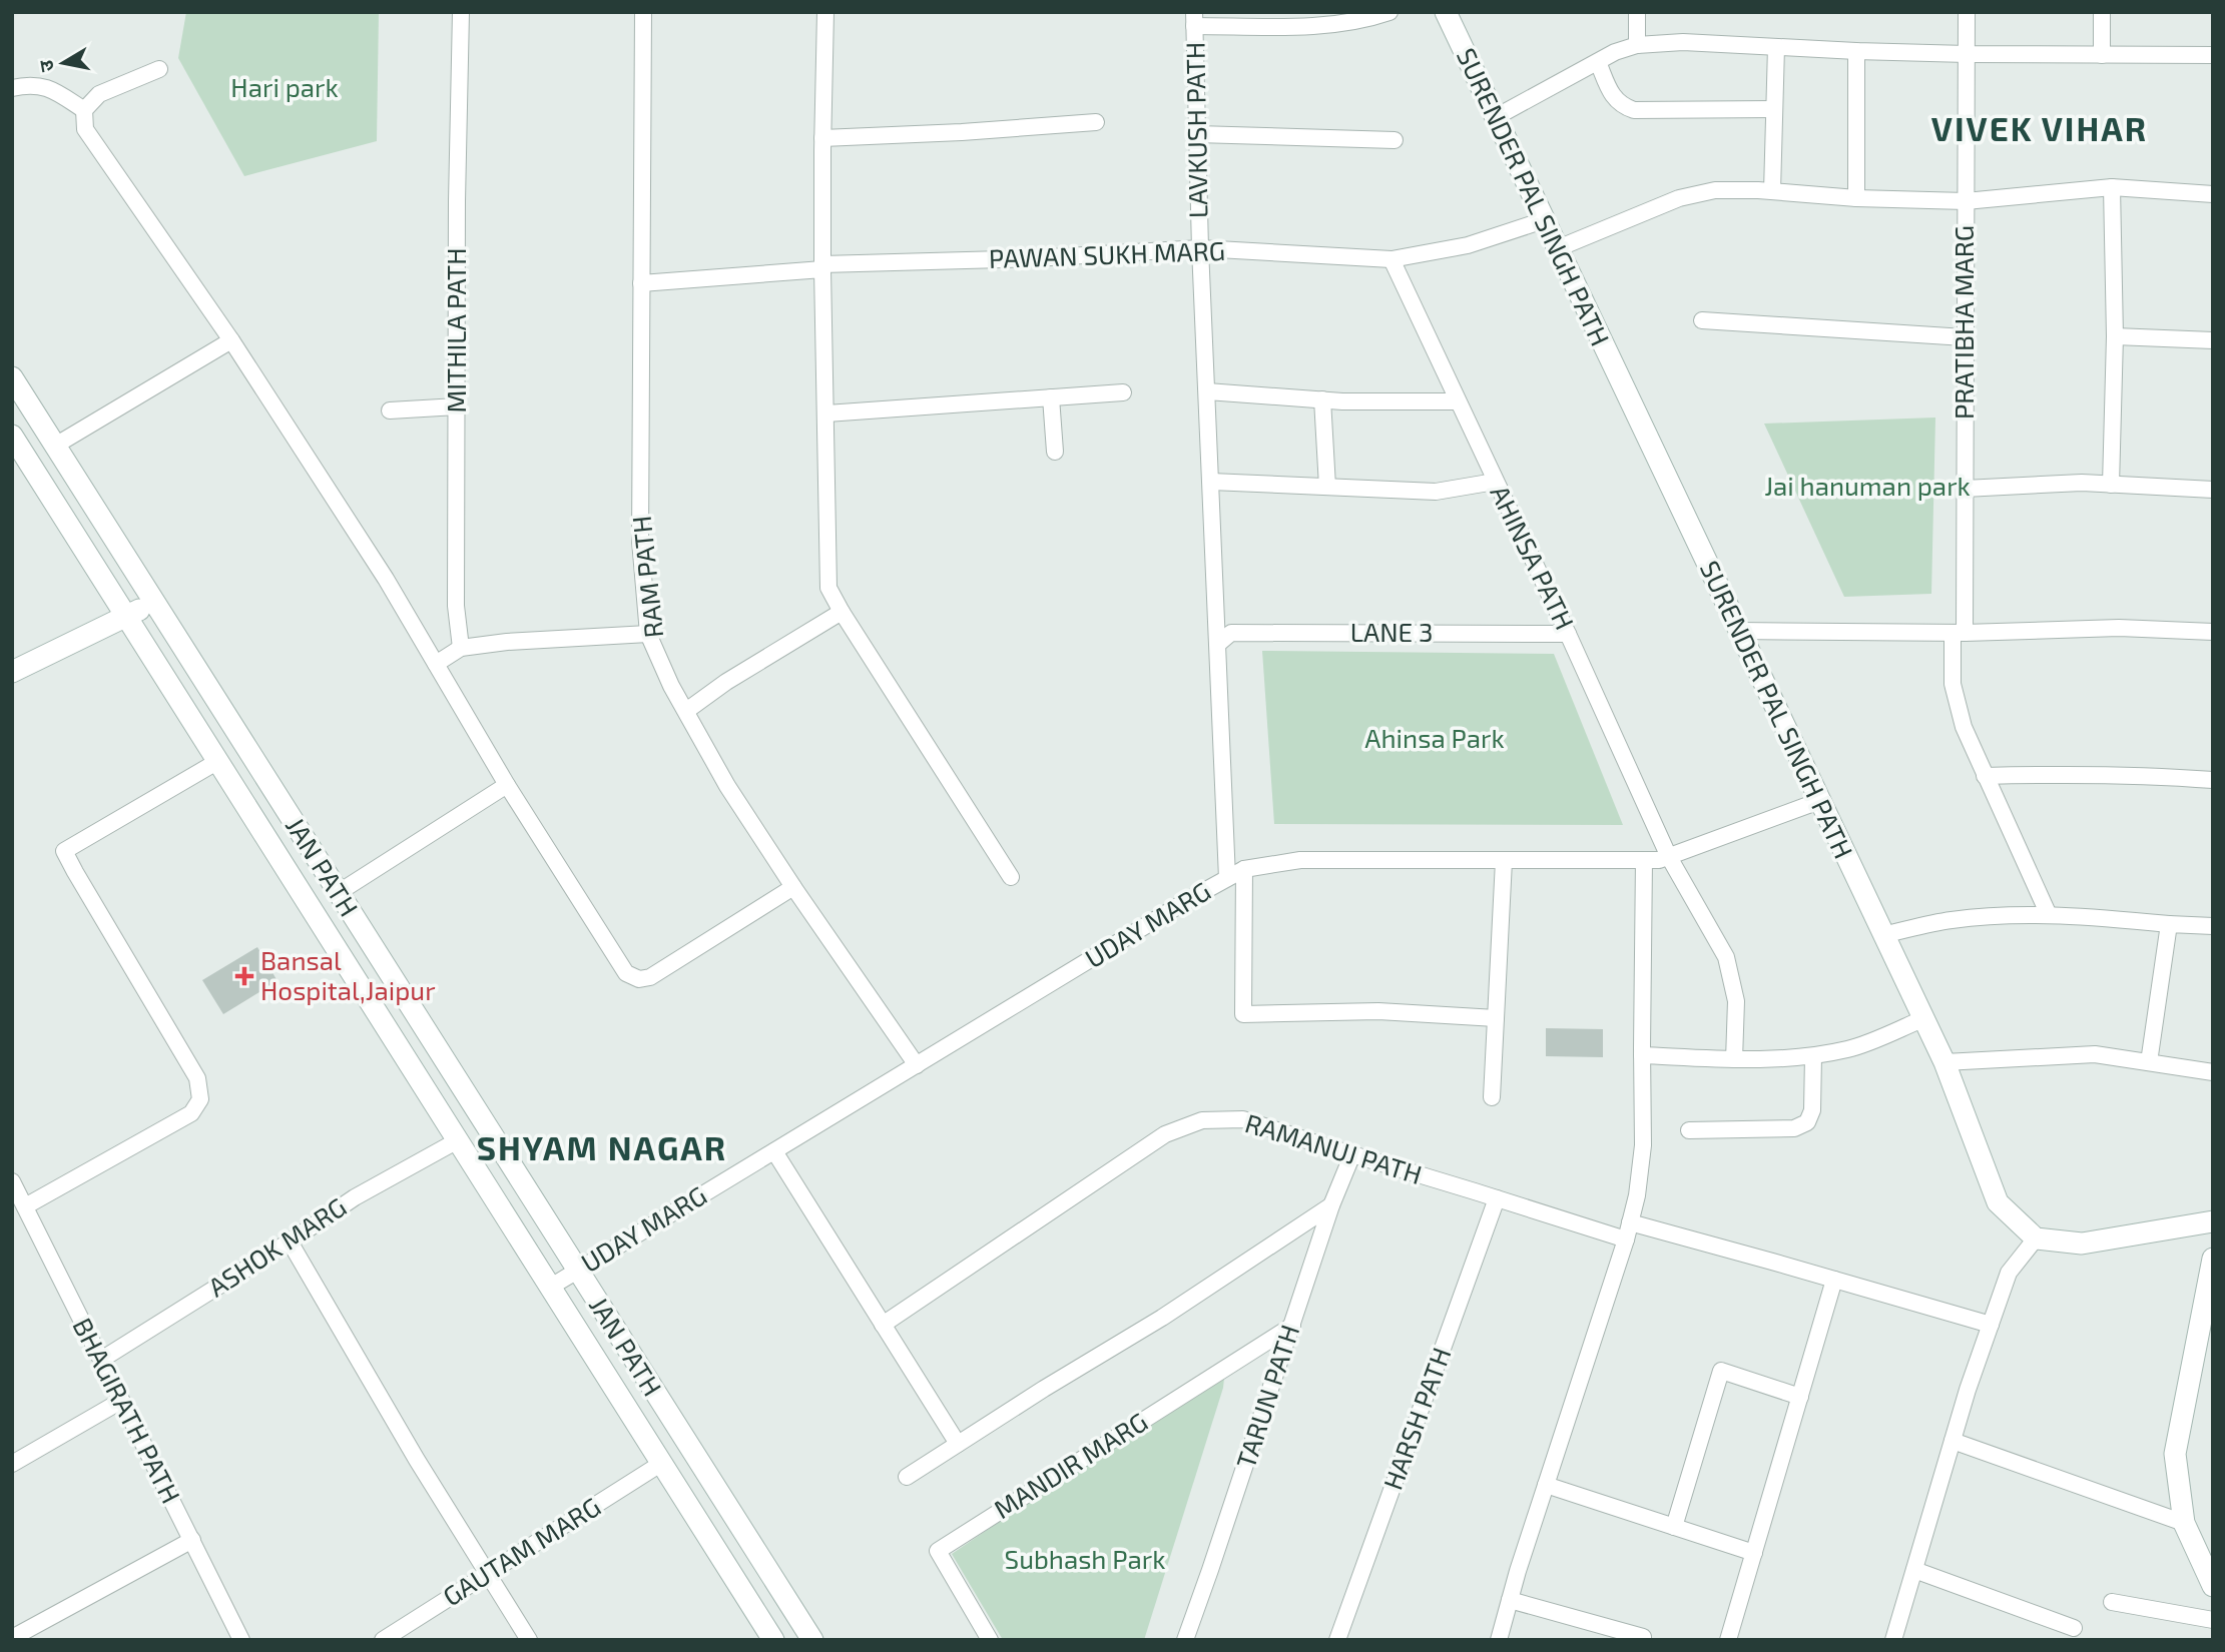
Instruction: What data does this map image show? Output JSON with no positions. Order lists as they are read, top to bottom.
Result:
{
  "streets": {
    "street": [
      "LAVKUSH PATH",
      "SURENDER PAL SINGH PATH",
      "PAWAN SUKH MARG",
      "PRATIBHA MARG",
      "MITHILA PATH",
      "AHINSA PATH",
      "RAM PATH",
      "LANE 3",
      "JAN PATH",
      "UDAY MARG",
      "RAMANUJ PATH",
      "ASHOK MARG",
      "TARUN PATH",
      "BHAGIRATH PATH",
      "HARSH PATH",
      "MANDIR MARG",
      "GAUTAM MARG"
    ]
  },
  "crossings": [
    ["LAVKUSH PATH", "PAWAN SUKH MARG"],
    ["LAVKUSH PATH", "LANE 3"],
    ["LAVKUSH PATH", "UDAY MARG"],
    ["SURENDER PAL SINGH PATH", "PAWAN SUKH MARG"],
    ["SURENDER PAL SINGH PATH", "UDAY MARG"],
    ["PAWAN SUKH MARG", "AHINSA PATH"],
    ["PAWAN SUKH MARG", "RAM PATH"],
    ["AHINSA PATH", "LANE 3"],
    ["AHINSA PATH", "UDAY MARG"],
    ["RAM PATH", "UDAY MARG"],
    ["JAN PATH", "UDAY MARG"],
    ["JAN PATH", "ASHOK MARG"],
    ["JAN PATH", "GAUTAM MARG"],
    ["RAMANUJ PATH", "TARUN PATH"],
    ["RAMANUJ PATH", "HARSH PATH"],
    ["ASHOK MARG", "BHAGIRATH PATH"],
    ["TARUN PATH", "MANDIR MARG"]
  ],
  "districts": ["VIVEK VIHAR", "SHYAM NAGAR"],
  "parks": [
    "Hari park",
    "Jai hanuman park",
    "Ahinsa Park",
    "Subhash Park"
  ],
  "places": {
    "health": ["Bansal Hospital,Jaipur"]
  },
  "north": "left"
}
